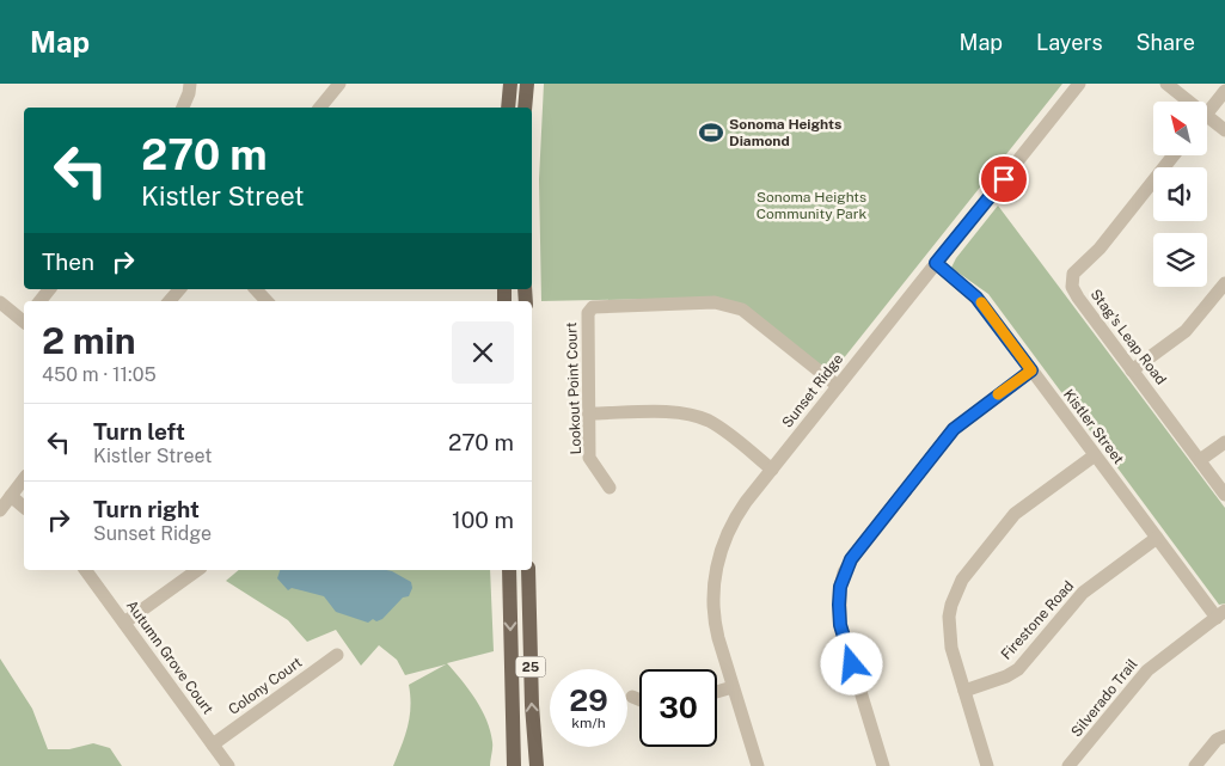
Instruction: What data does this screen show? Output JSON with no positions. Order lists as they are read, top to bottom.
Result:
{
  "streets": {
    "main road": ["25"],
    "street": [
      "Stag's Leap Road",
      "Lookout Point Court",
      "Sunset Ridge",
      "Kistler Street",
      "Firestone Road",
      "Autumn Grove Court",
      "Colony Court",
      "Silverado Trail"
    ]
  },
  "crossings": [
    ["Lookout Point Court", "Sunset Ridge"],
    ["Sunset Ridge", "Kistler Street"],
    ["Kistler Street", "Firestone Road"],
    ["Kistler Street", "Silverado Trail"],
    ["Autumn Grove Court", "Colony Court"]
  ],
  "parks": ["Sonoma Heights Community Park"],
  "places": {
    "sports": ["Sonoma Heights Diamond"]
  },
  "north": "top left",
  "page": {
    "header": "Map",
    "nav": ["Map", "Layers", "Share"],
    "turn": ["270 m", "Kistler Street"],
    "then": "Then",
    "heading": ["2 min", "450 m · 11:05"],
    "list": [
      {
        "name": "Turn left",
        "note": "Kistler Street",
        "value": "270 m"
      },
      {
        "name": "Turn right",
        "note": "Sunset Ridge",
        "value": "100 m"
      }
    ],
    "speed": "29 km/h",
    "limit": "30"
  }
}
